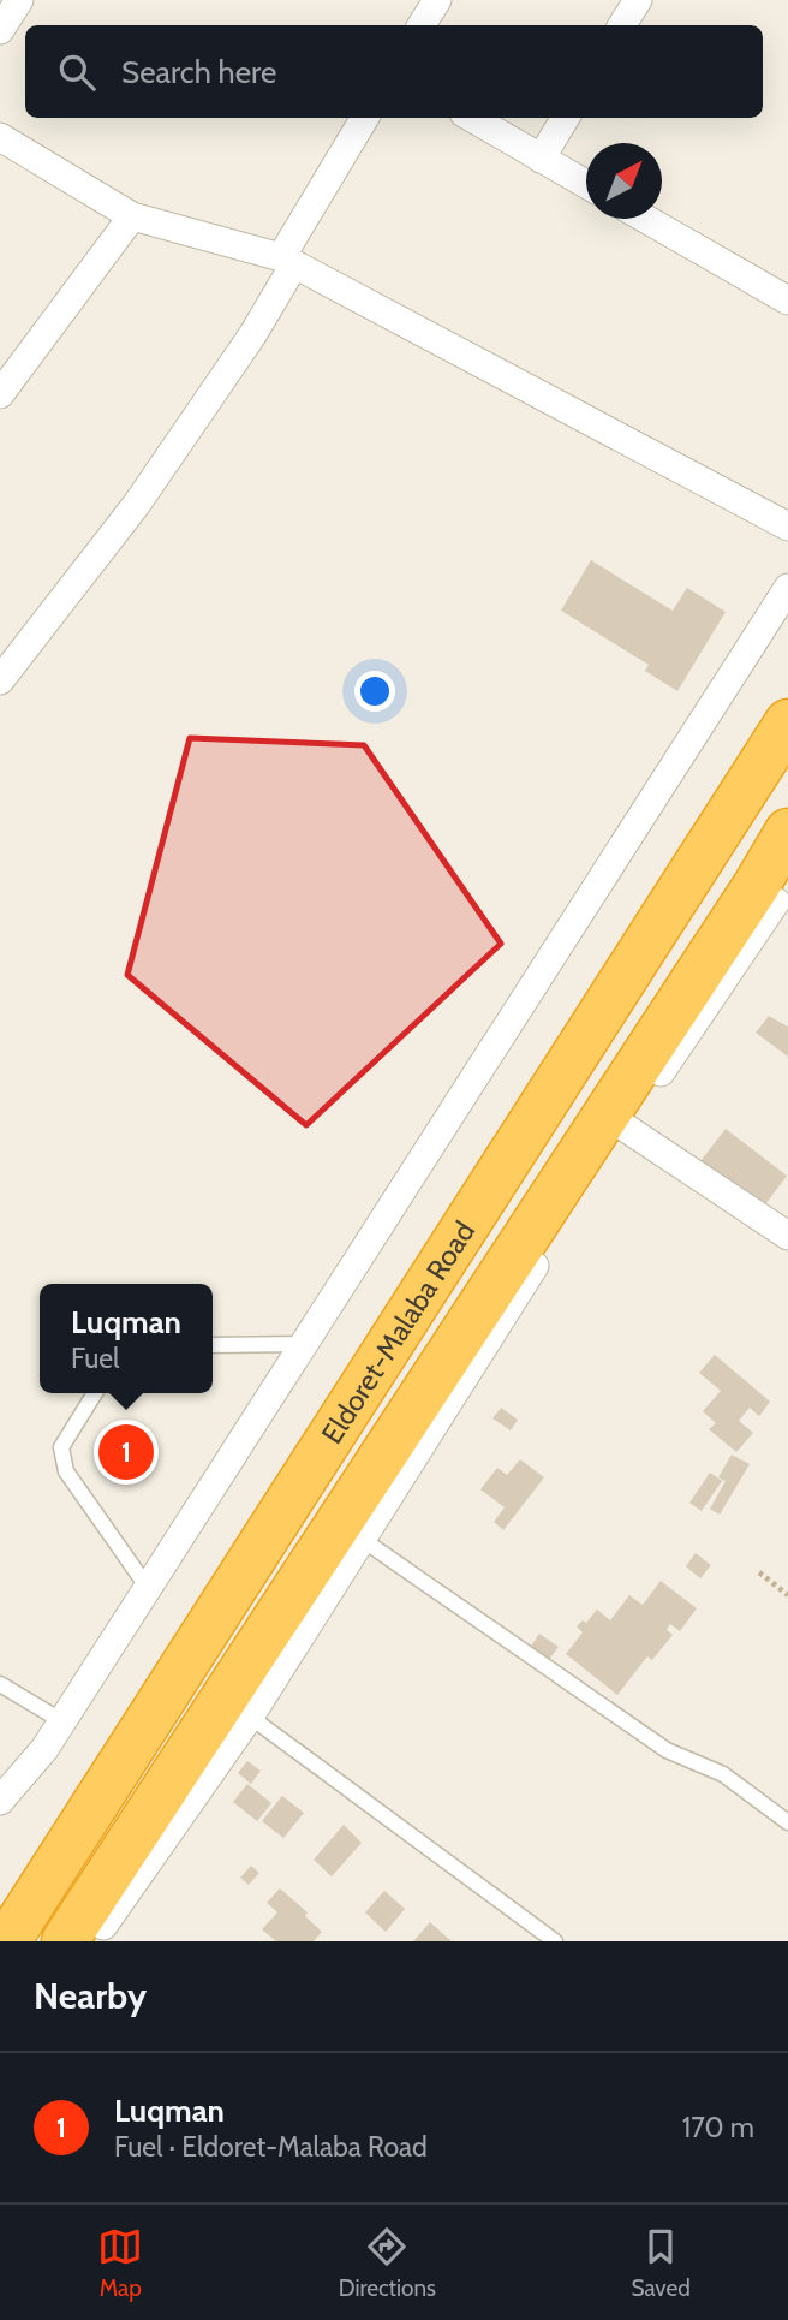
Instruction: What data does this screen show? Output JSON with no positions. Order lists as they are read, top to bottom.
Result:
{
  "streets": {
    "highway": ["Eldoret-Malaba Road"]
  },
  "north": "top right",
  "page": {
    "search": "Search here",
    "popup": ["Luqman", "Fuel"],
    "pins": "1",
    "heading": "Nearby",
    "list": [
      {
        "mark": "1",
        "name": "Luqman",
        "note": "Fuel · Eldoret-Malaba Road",
        "value": "170 m"
      }
    ],
    "nav": ["Map", "Directions", "Saved"]
  }
}
